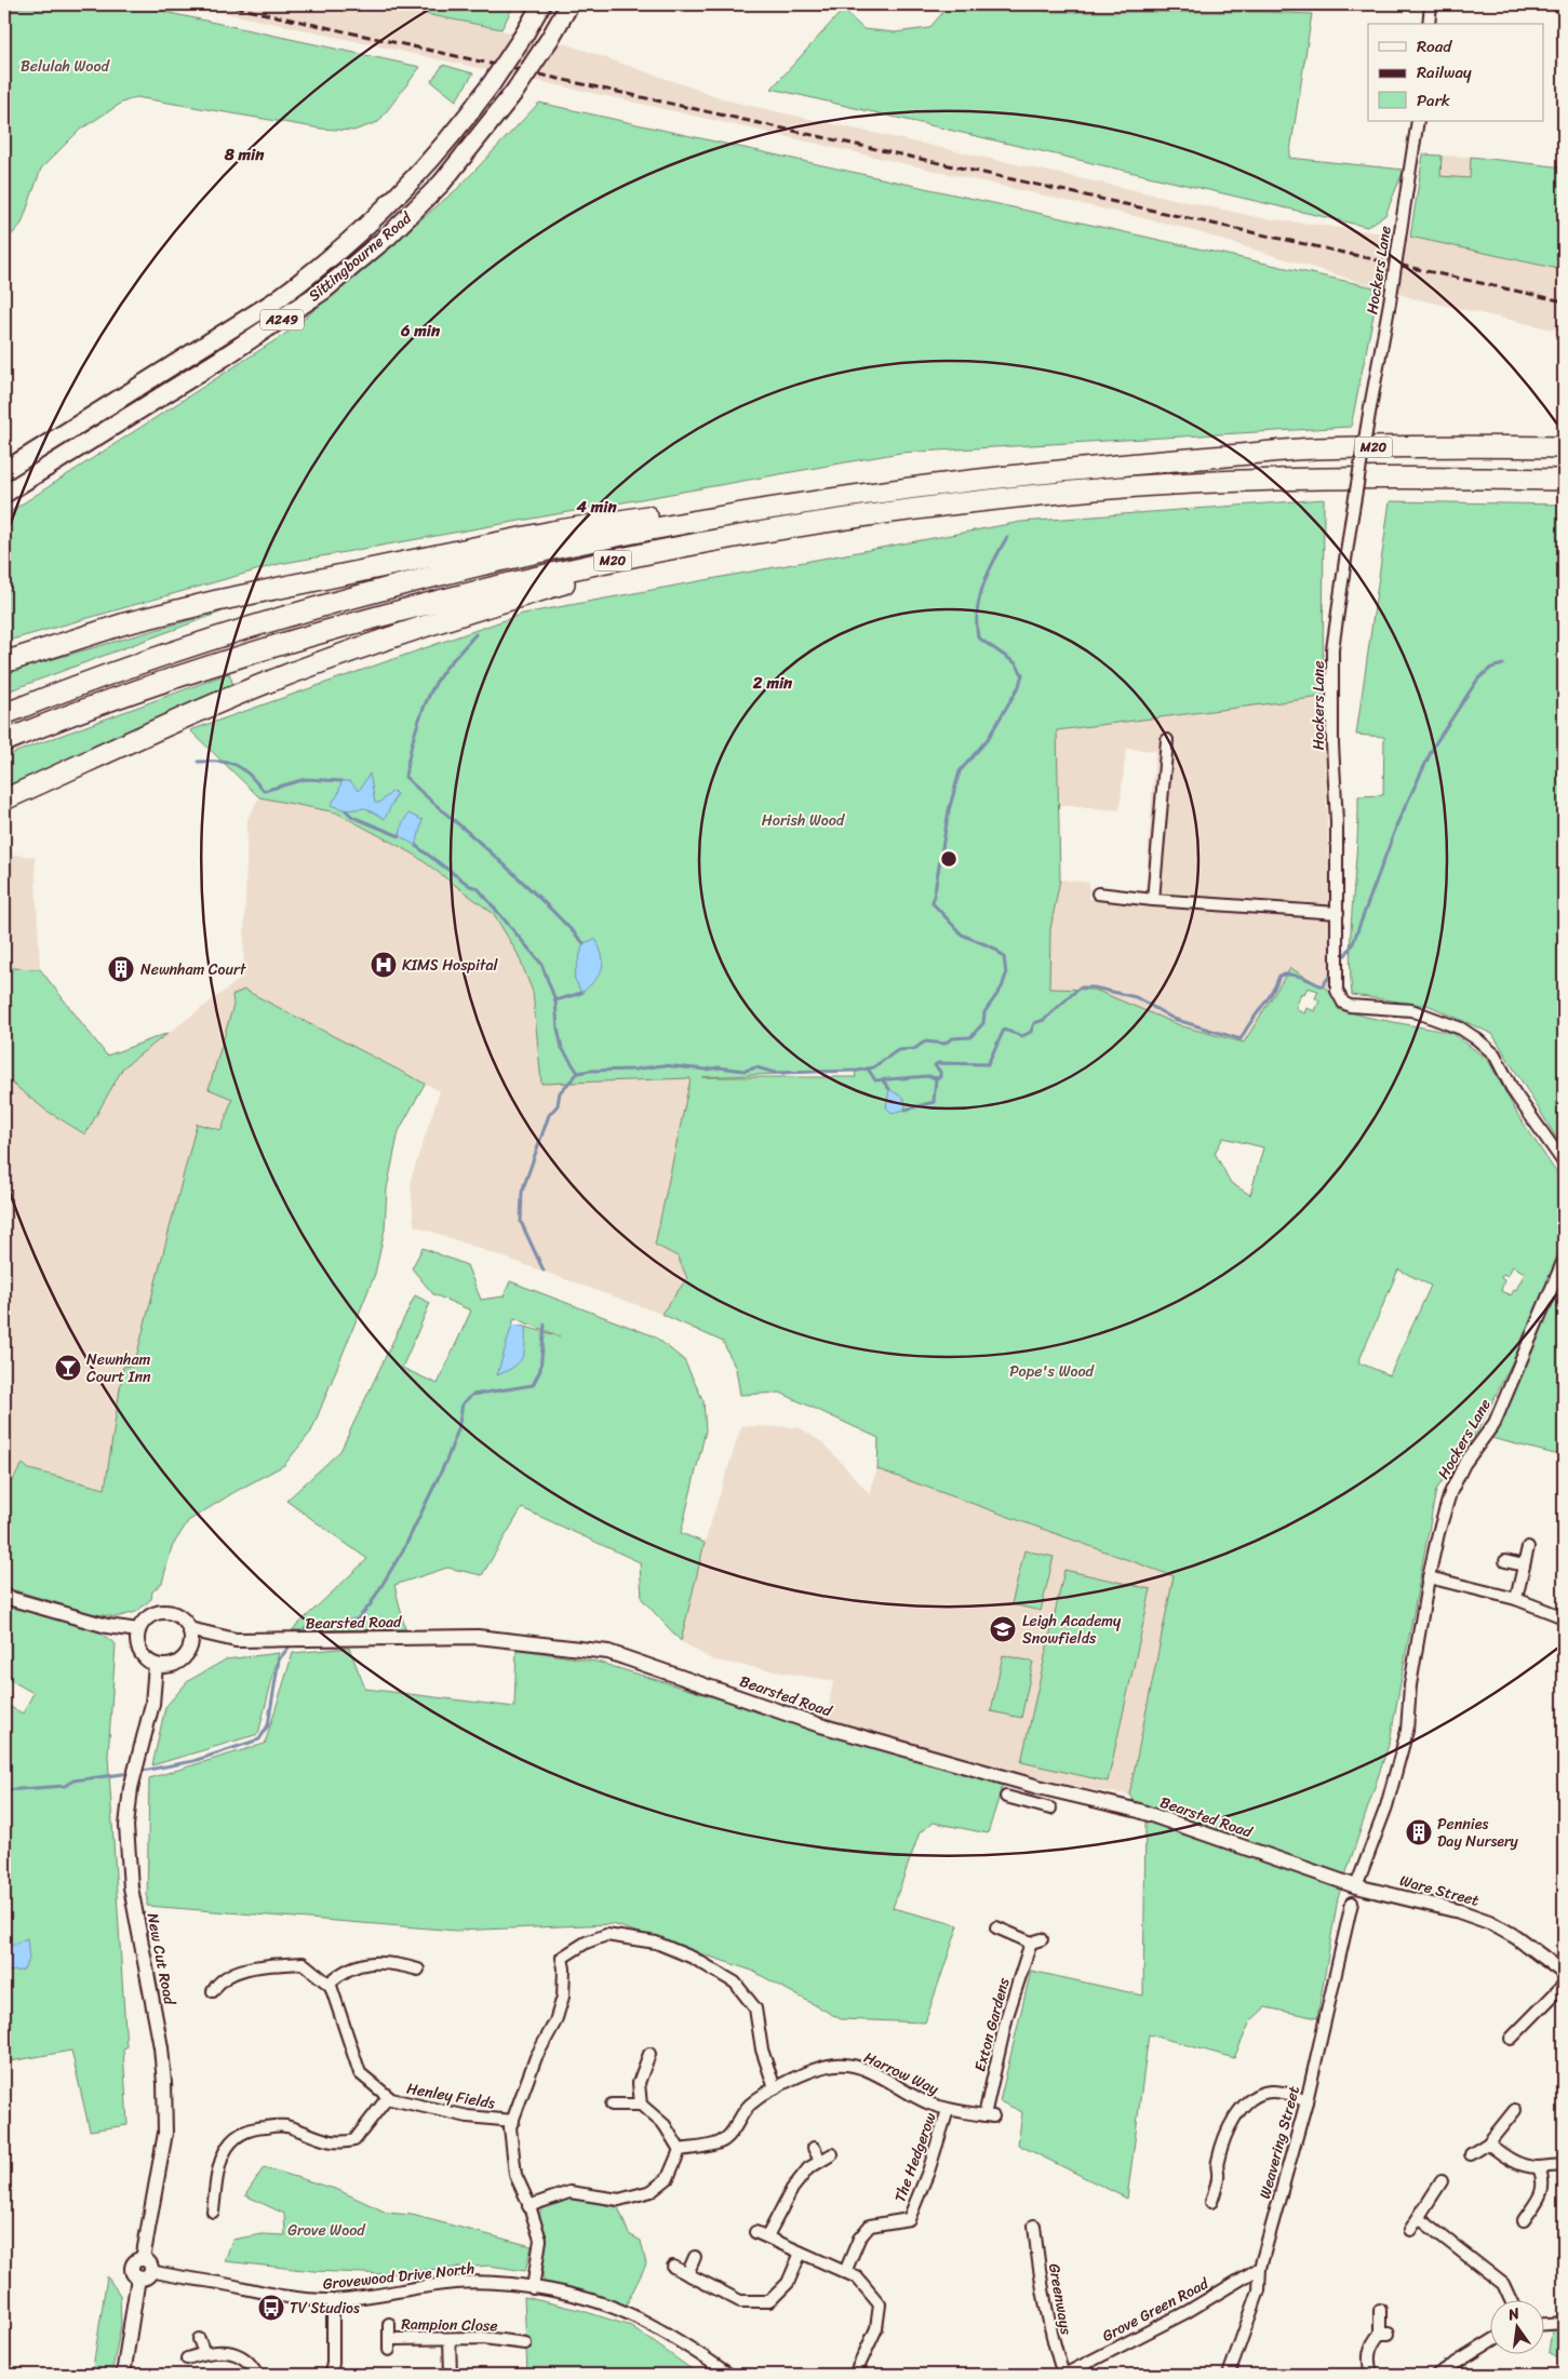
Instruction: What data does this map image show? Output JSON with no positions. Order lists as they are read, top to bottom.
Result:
{
  "streets": {
    "highway": ["Sittingbourne Road", "A249", "M20"],
    "street": [
      "Hockers Lane",
      "Bearsted Road",
      "Ware Street",
      "New Cut Road",
      "Exton Gardens",
      "Harrow Way",
      "Henley Fields",
      "Weavering Street",
      "The Hedgerow",
      "Grovewood Drive North",
      "Greenways",
      "Grove Green Road",
      "Rampion Close"
    ]
  },
  "crossings": [
    ["Hockers Lane", "Bearsted Road"],
    ["Hockers Lane", "Ware Street"],
    ["Bearsted Road", "Ware Street"],
    ["Bearsted Road", "New Cut Road"],
    ["New Cut Road", "Grovewood Drive North"],
    ["Exton Gardens", "Harrow Way"],
    ["Harrow Way", "The Hedgerow"],
    ["Weavering Street", "Grove Green Road"],
    ["Greenways", "Grove Green Road"]
  ],
  "parks": [
    "Belulah Wood",
    "Horish Wood",
    "Pope's Wood",
    "Grove Wood"
  ],
  "places": {
    "hospital": ["KIMS Hospital"],
    "building": ["Newnham Court", "Pennies Day Nursery"],
    "bar": ["Newnham Court Inn"],
    "school or university": ["Leigh Academy Snowfields"],
    "bus stop": ["TV Studios"]
  },
  "legend": ["Road", "Railway", "Park"],
  "north": "top",
  "rings": [
    "8 min",
    "6 min",
    "4 min",
    "2 min"
  ]
}
